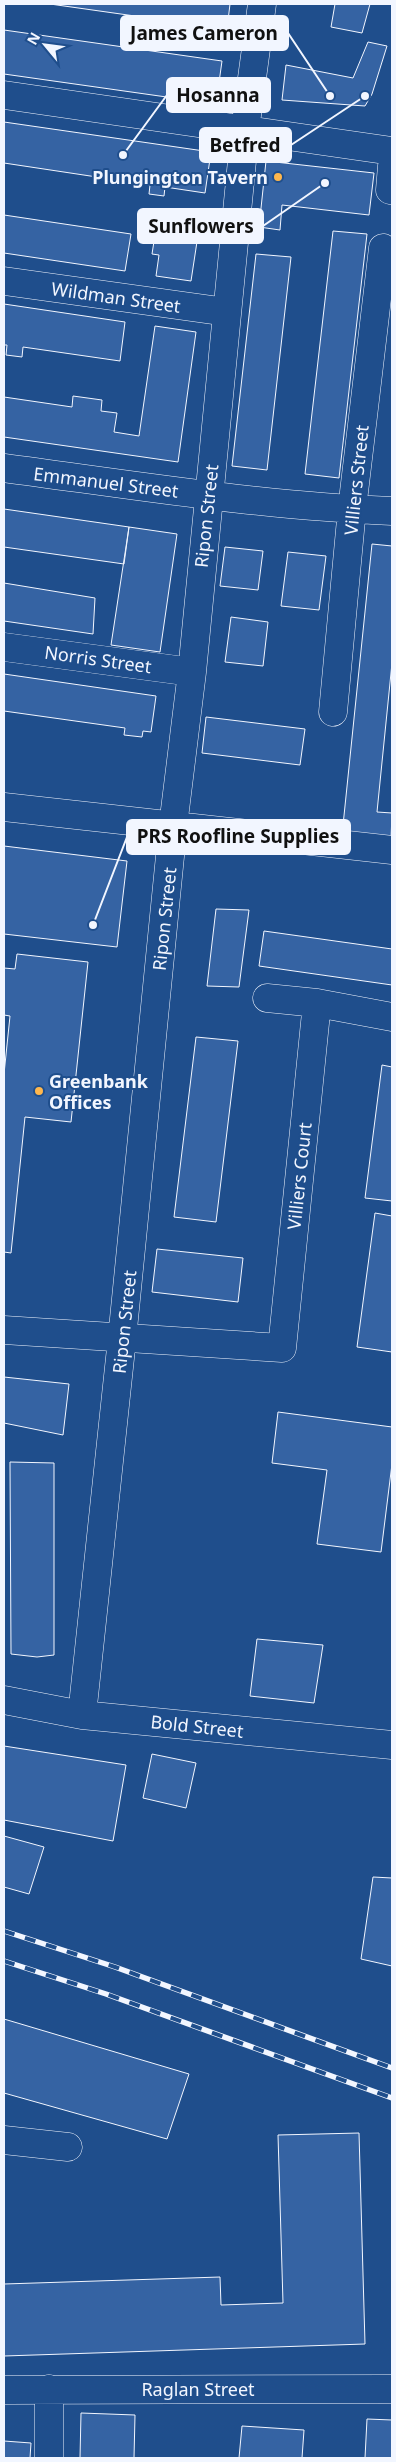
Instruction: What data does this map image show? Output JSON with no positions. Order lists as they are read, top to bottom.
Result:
{
  "streets": {
    "street": [
      "Wildman Street",
      "Villiers Street",
      "Emmanuel Street",
      "Ripon Street",
      "Norris Street",
      "Villiers Court",
      "Bold Street",
      "Raglan Street"
    ]
  },
  "crossings": [
    ["Wildman Street", "Ripon Street"],
    ["Villiers Street", "Emmanuel Street"],
    ["Emmanuel Street", "Ripon Street"],
    ["Ripon Street", "Norris Street"],
    ["Ripon Street", "Villiers Court"],
    ["Ripon Street", "Bold Street"]
  ],
  "places": [
    "James Cameron",
    "Betfred",
    "Hosanna",
    "Plungington Tavern",
    "Sunflowers",
    "PRS Roofline Supplies",
    "Greenbank Offices"
  ],
  "north": "top left"
}
